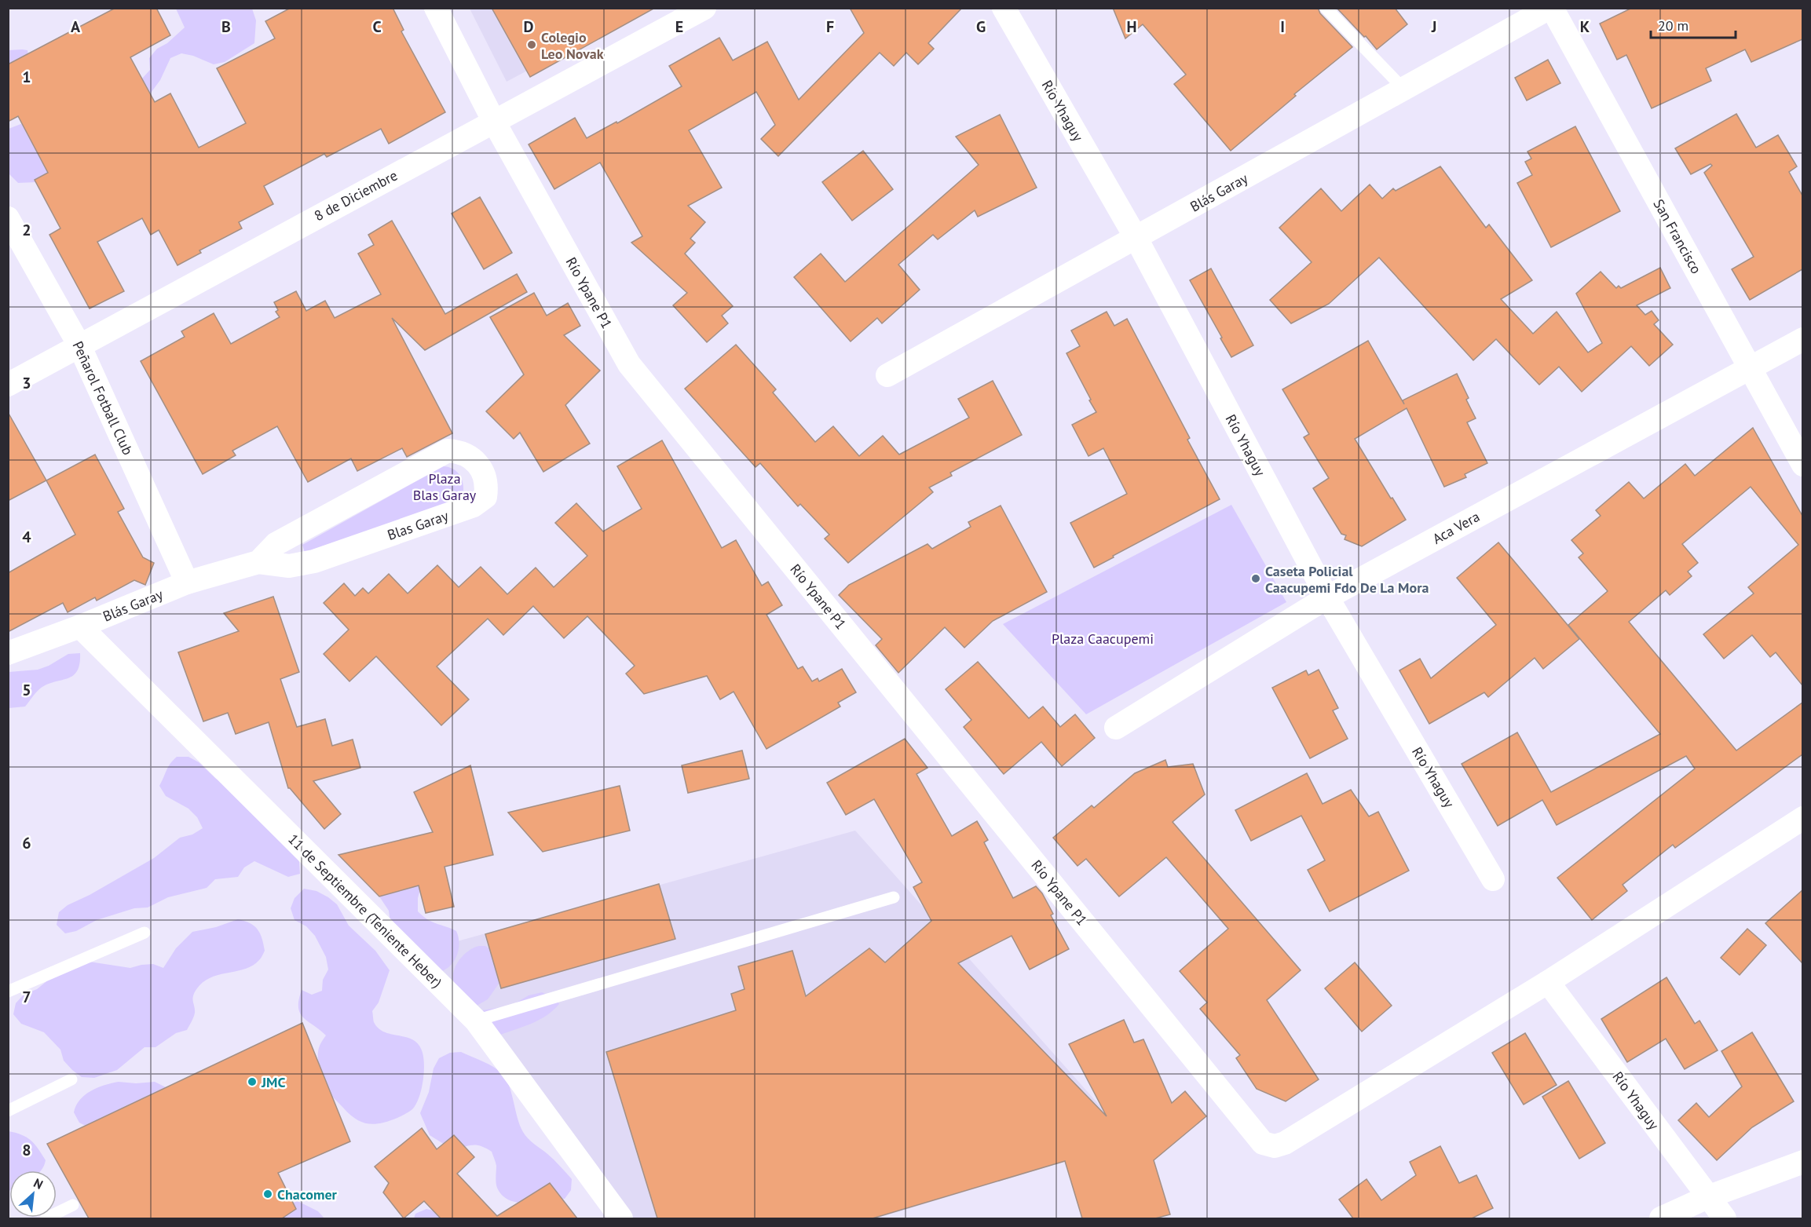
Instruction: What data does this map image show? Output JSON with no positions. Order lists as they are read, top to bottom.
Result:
{
  "streets": {
    "street": [
      "Río Yhaguy",
      "Blás Garay",
      "8 de Diciembre",
      "San Francisco",
      "Río Ypane P1",
      "Peñarol Fotball Club",
      "Blas Garay",
      "Aca Vera",
      "11 de Septiembre (Teniente Heber)"
    ]
  },
  "crossings": [
    ["Río Yhaguy", "Blás Garay"],
    ["Río Yhaguy", "Río Ypane P1"],
    ["Río Yhaguy", "Aca Vera"],
    ["Blás Garay", "San Francisco"],
    ["Blás Garay", "Peñarol Fotball Club"],
    ["Blás Garay", "Blas Garay"],
    ["Blás Garay", "11 de Septiembre (Teniente Heber)"],
    ["8 de Diciembre", "Río Ypane P1"],
    ["8 de Diciembre", "Peñarol Fotball Club"],
    ["San Francisco", "Aca Vera"]
  ],
  "parks": ["Plaza Blas Garay", "Plaza Caacupemi"],
  "places": [
    "Colegio Leo Novak",
    "Caseta Policial Caacupemi Fdo De La Mora",
    "JMC",
    "Chacomer"
  ],
  "scale_bar": "20 m",
  "north": "top right",
  "grid": {
    "columns": [
      "A",
      "B",
      "C",
      "D",
      "E",
      "F",
      "G",
      "H",
      "I",
      "J",
      "K"
    ],
    "rows": [
      "1",
      "2",
      "3",
      "4",
      "5",
      "6",
      "7",
      "8"
    ]
  }
}
